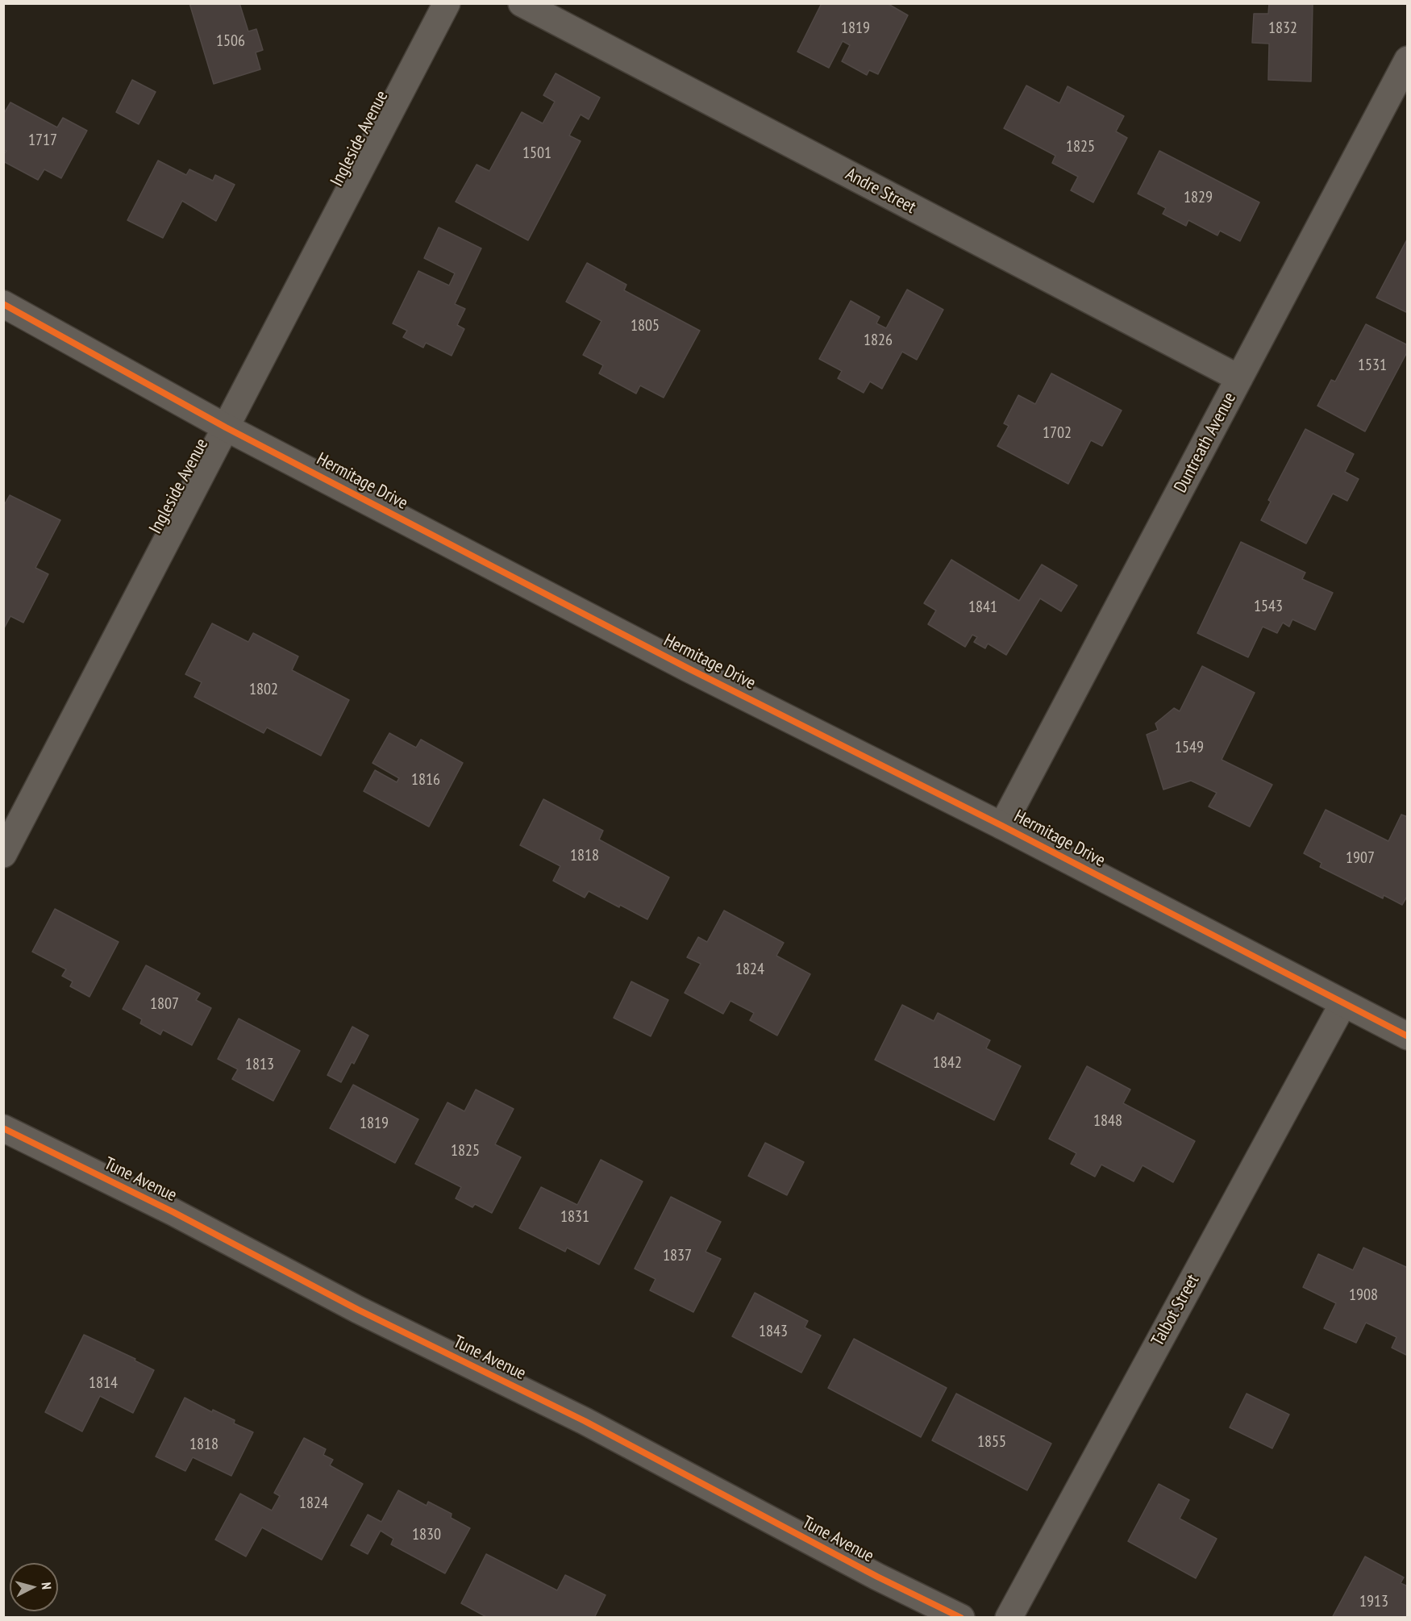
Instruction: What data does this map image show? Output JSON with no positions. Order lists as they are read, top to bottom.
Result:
{
  "streets": {
    "street": [
      "Ingleside Avenue",
      "Andre Street",
      "Duntreath Avenue",
      "Hermitage Drive",
      "Tune Avenue",
      "Talbot Street"
    ]
  },
  "crossings": [
    ["Ingleside Avenue", "Hermitage Drive"],
    ["Andre Street", "Duntreath Avenue"],
    ["Duntreath Avenue", "Hermitage Drive"],
    ["Hermitage Drive", "Talbot Street"]
  ],
  "house_numbers": [
    "1819",
    "1832",
    "1506",
    "1717",
    "1825",
    "1501",
    "1829",
    "1805",
    "1826",
    "1531",
    "1702",
    "1543",
    "1841",
    "1802",
    "1549",
    "1816",
    "1818",
    "1907",
    "1824",
    "1807",
    "1842",
    "1813",
    "1848",
    "1819",
    "1825",
    "1831",
    "1837",
    "1908",
    "1843",
    "1814",
    "1855",
    "1818",
    "1824",
    "1830",
    "1913"
  ],
  "north": "right"
}
